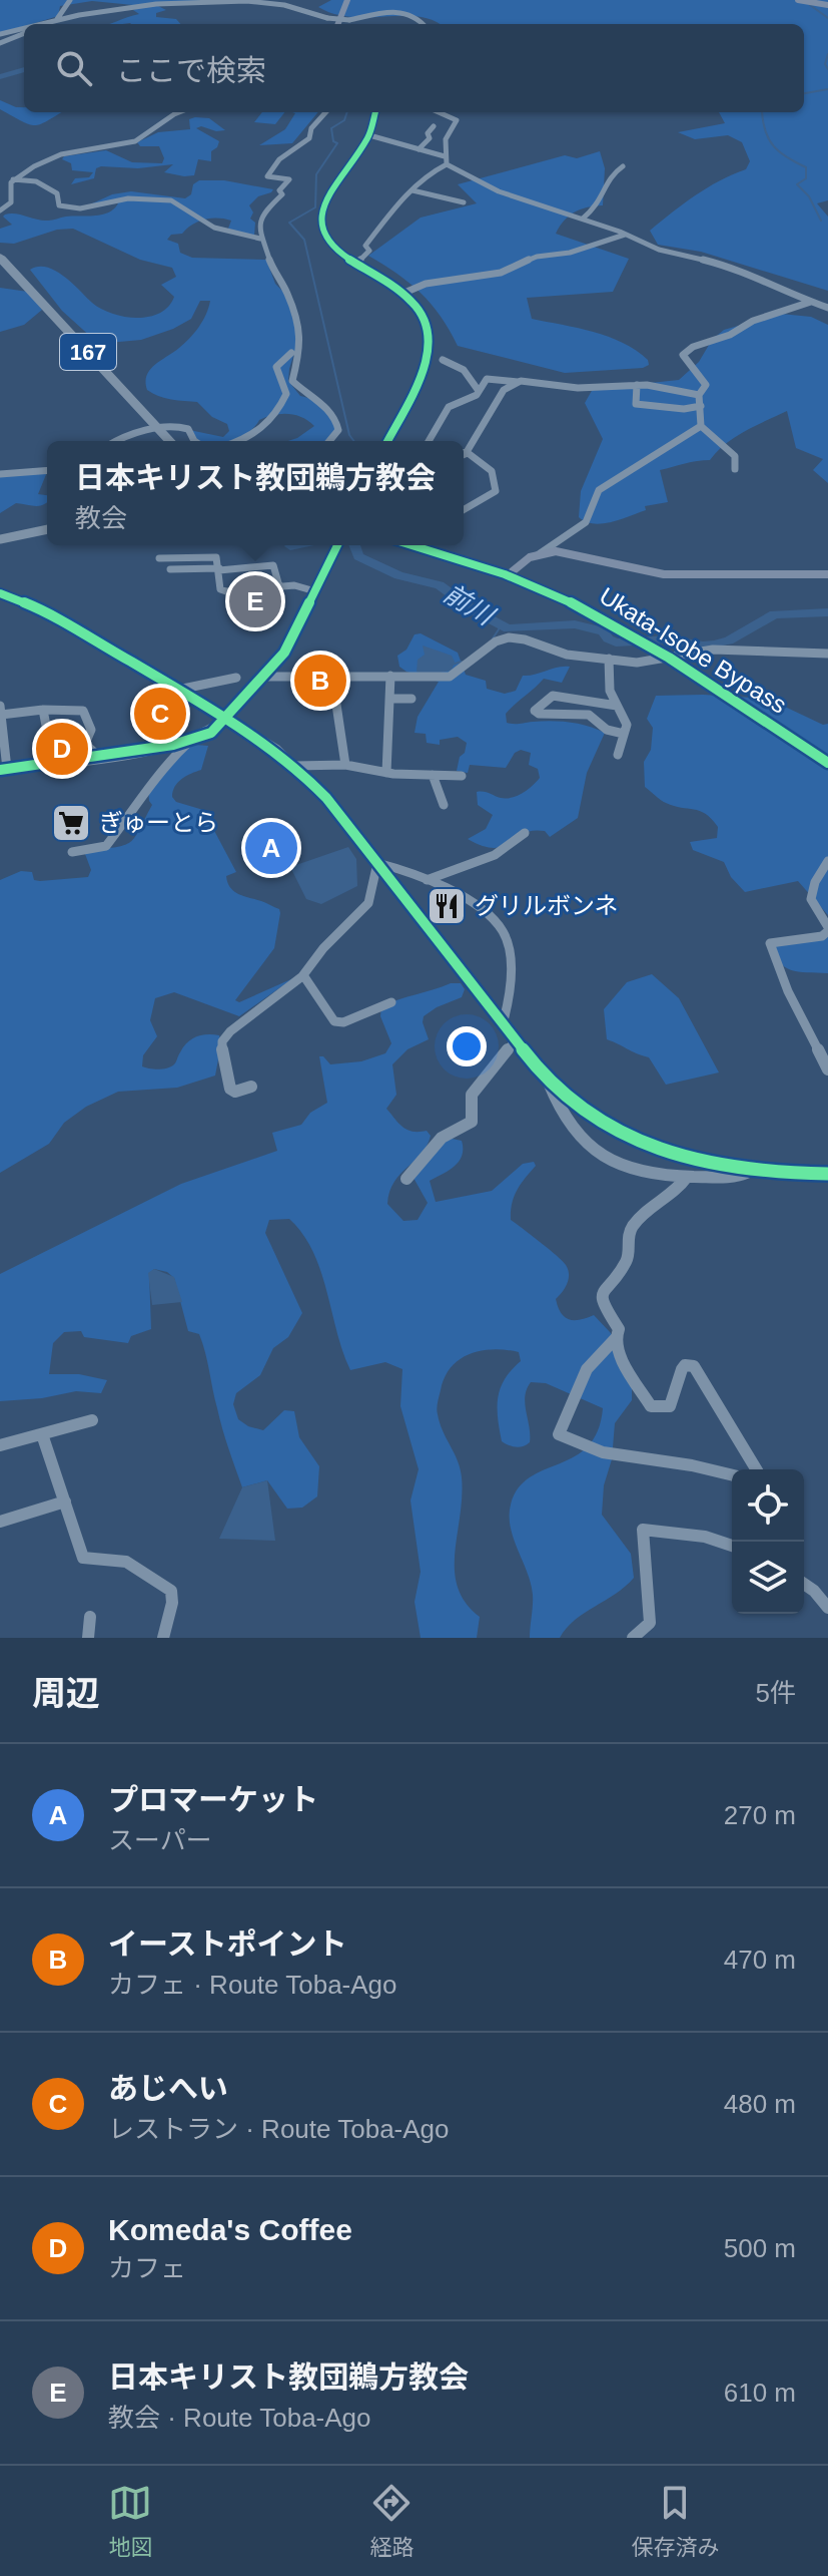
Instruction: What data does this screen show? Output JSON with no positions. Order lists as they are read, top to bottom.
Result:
{
  "streets": {
    "highway": ["167", "Ukata-Isobe Bypass"]
  },
  "water": ["前川"],
  "places": {
    "supermarket": ["ぎゅーとら"],
    "restaurant": ["グリルボンネ"]
  },
  "page": {
    "search": "ここで検索",
    "popup": ["日本キリスト教団鵜方教会", "教会"],
    "pins": [
      "E",
      "B",
      "C",
      "D",
      "A"
    ],
    "heading": ["周辺", "5件"],
    "list": [
      {
        "mark": "A",
        "name": "プロマーケット",
        "note": "スーパー",
        "value": "270 m"
      },
      {
        "mark": "B",
        "name": "イーストポイント",
        "note": "カフェ · Route Toba-Ago",
        "value": "470 m"
      },
      {
        "mark": "C",
        "name": "あじへい",
        "note": "レストラン · Route Toba-Ago",
        "value": "480 m"
      },
      {
        "mark": "D",
        "name": "Komeda's Coffee",
        "note": "カフェ",
        "value": "500 m"
      },
      {
        "mark": "E",
        "name": "日本キリスト教団鵜方教会",
        "note": "教会 · Route Toba-Ago",
        "value": "610 m"
      }
    ],
    "nav": ["地図", "経路", "保存済み"]
  }
}
